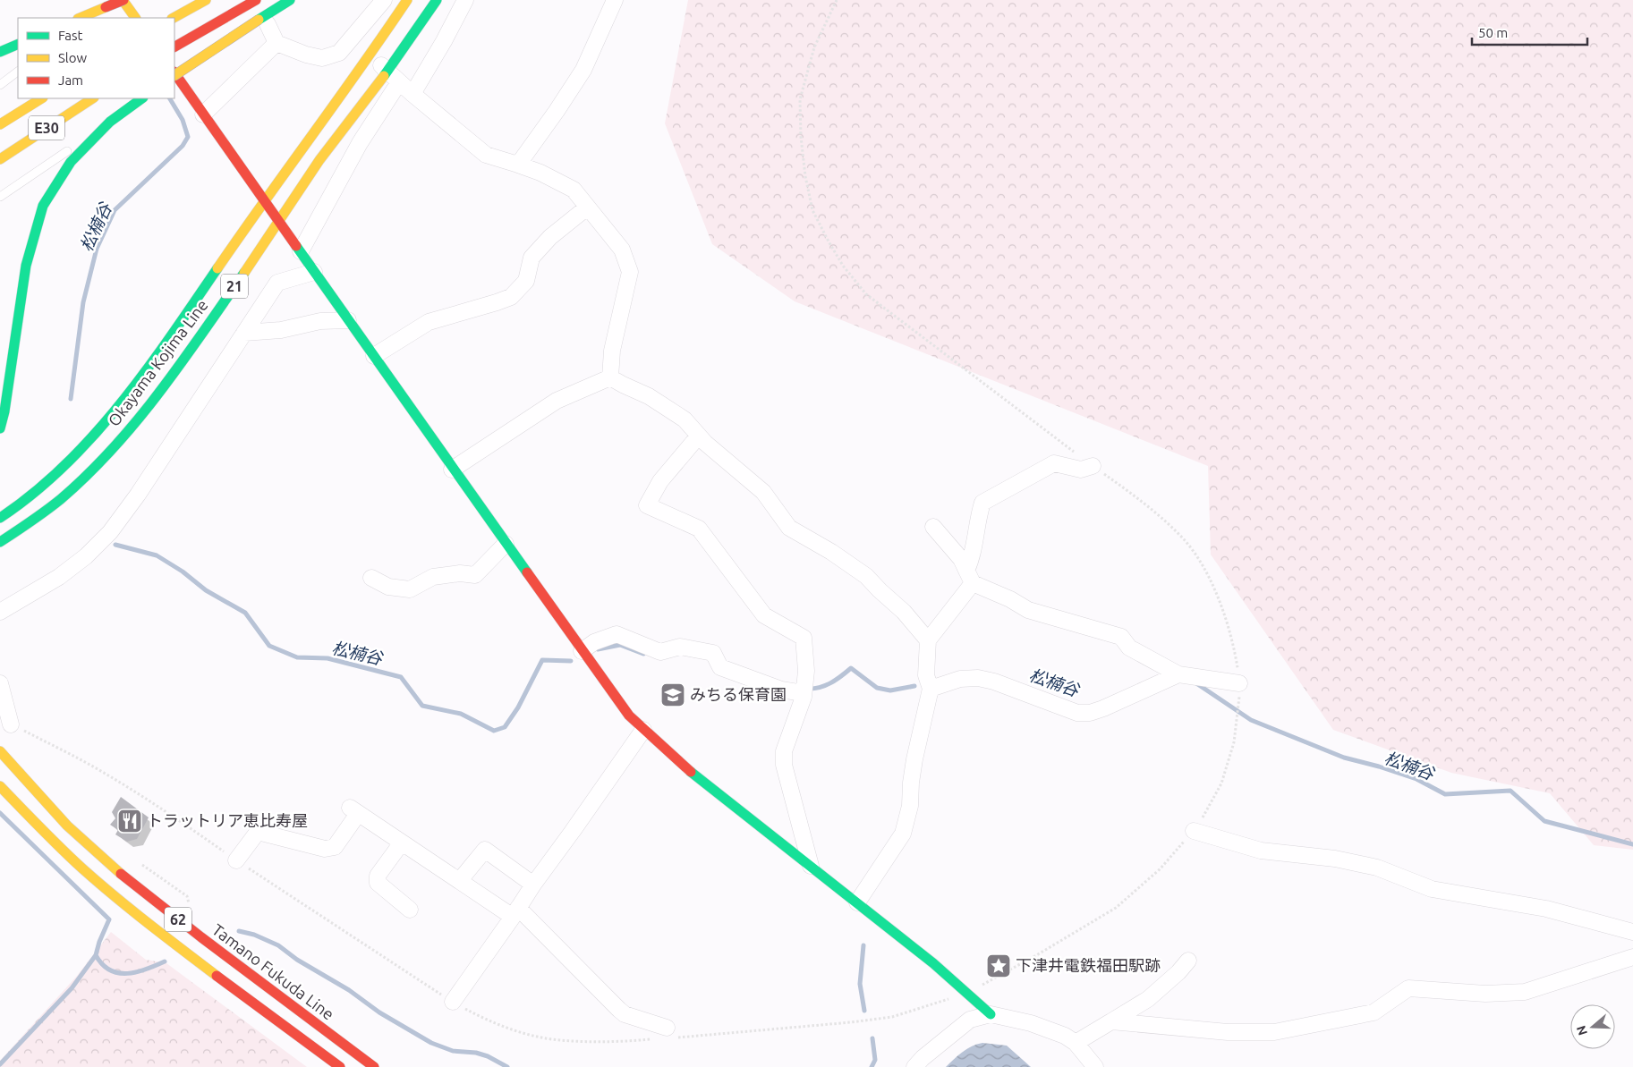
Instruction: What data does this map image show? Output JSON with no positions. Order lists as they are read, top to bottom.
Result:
{
  "streets": {
    "main road": [
      "E30",
      "21",
      "Okayama Kojima Line",
      "62",
      "Tamano Fukuda Line"
    ]
  },
  "water": ["松楠谷"],
  "places": {
    "school or university": ["みちる保育園"],
    "restaurant": ["トラットリア恵比寿屋"],
    "place": ["下津井電鉄福田駅跡"]
  },
  "legend": ["Fast", "Slow", "Jam"],
  "scale_bar": "50 m",
  "north": "left"
}
